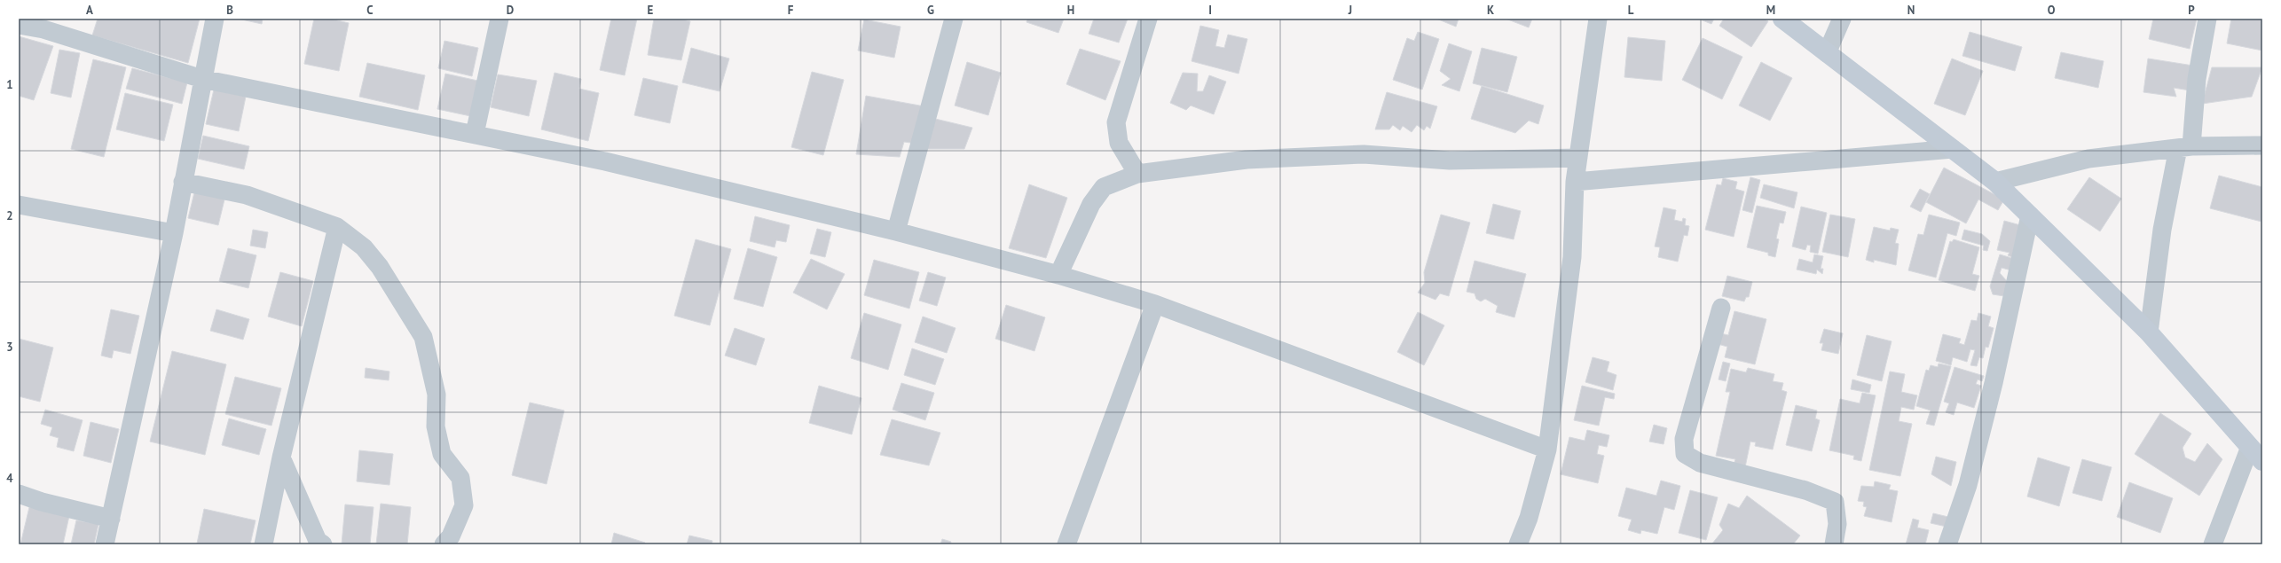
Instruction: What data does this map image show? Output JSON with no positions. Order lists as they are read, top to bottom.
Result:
{
  "grid": {
    "columns": [
      "A",
      "B",
      "C",
      "D",
      "E",
      "F",
      "G",
      "H",
      "I",
      "J",
      "K",
      "L",
      "M",
      "N",
      "O",
      "P"
    ],
    "rows": [
      "1",
      "2",
      "3",
      "4"
    ]
  }
}
